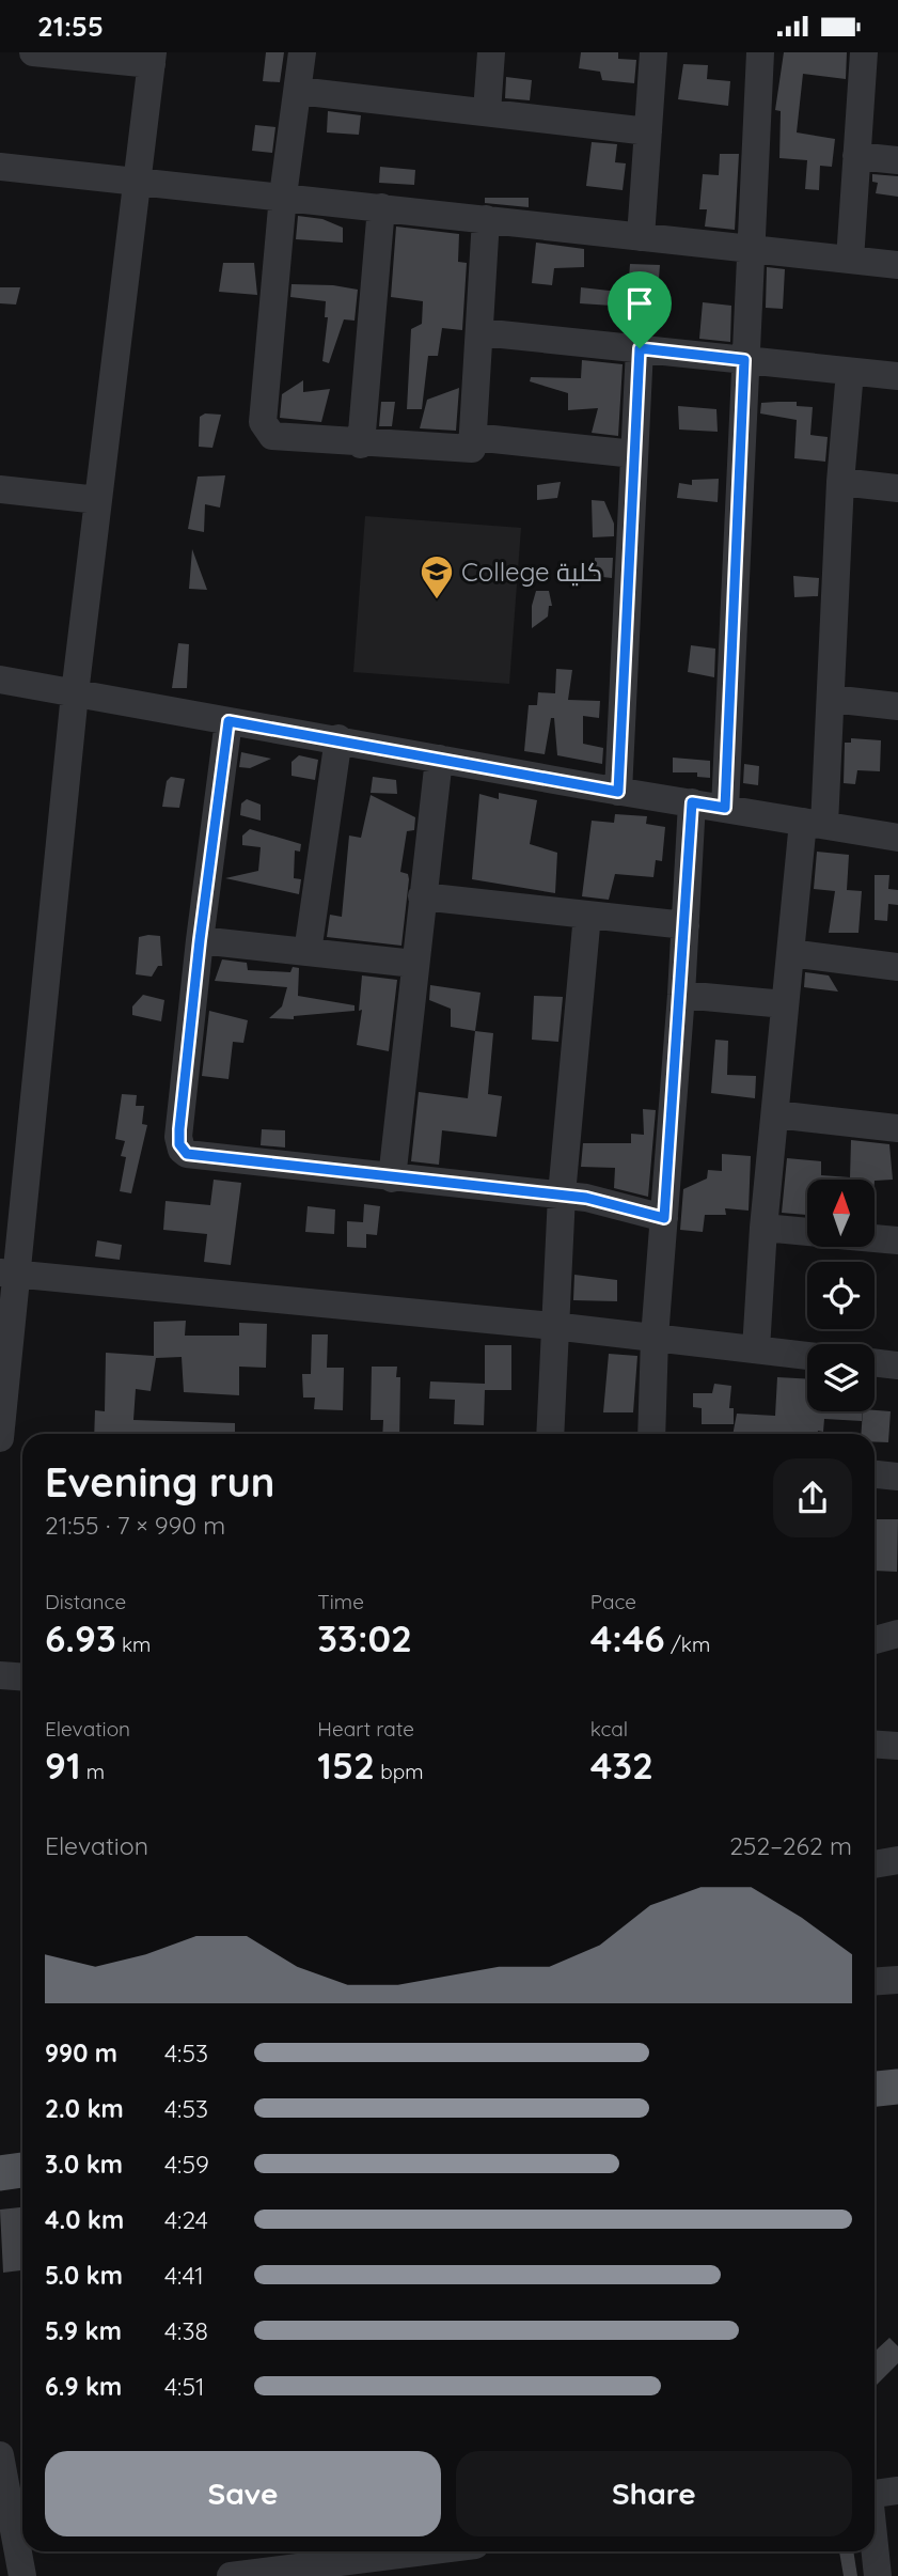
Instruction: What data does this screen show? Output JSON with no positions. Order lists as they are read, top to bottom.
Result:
{
  "places": {
    "school or university": ["College كلية"]
  },
  "north": "top",
  "page": {
    "status": "21:55",
    "heading": ["Evening run", "21:55 · 7 × 990 m"],
    "stats": [
      ["Distance", "6.93 km"],
      ["Time", "33:02"],
      ["Pace", "4:46 /km"],
      ["Elevation", "91 m"],
      ["Heart rate", "152 bpm"],
      ["kcal", "432"]
    ],
    "chart": ["Elevation", "252–262 m"],
    "list": [
      {
        "name": "990 m",
        "note": "4:53"
      },
      {
        "name": "2.0 km",
        "note": "4:53"
      },
      {
        "name": "3.0 km",
        "note": "4:59"
      },
      {
        "name": "4.0 km",
        "note": "4:24"
      },
      {
        "name": "5.0 km",
        "note": "4:41"
      },
      {
        "name": "5.9 km",
        "note": "4:38"
      },
      {
        "name": "6.9 km",
        "note": "4:51"
      }
    ],
    "buttons": ["Save", "Share"]
  }
}
